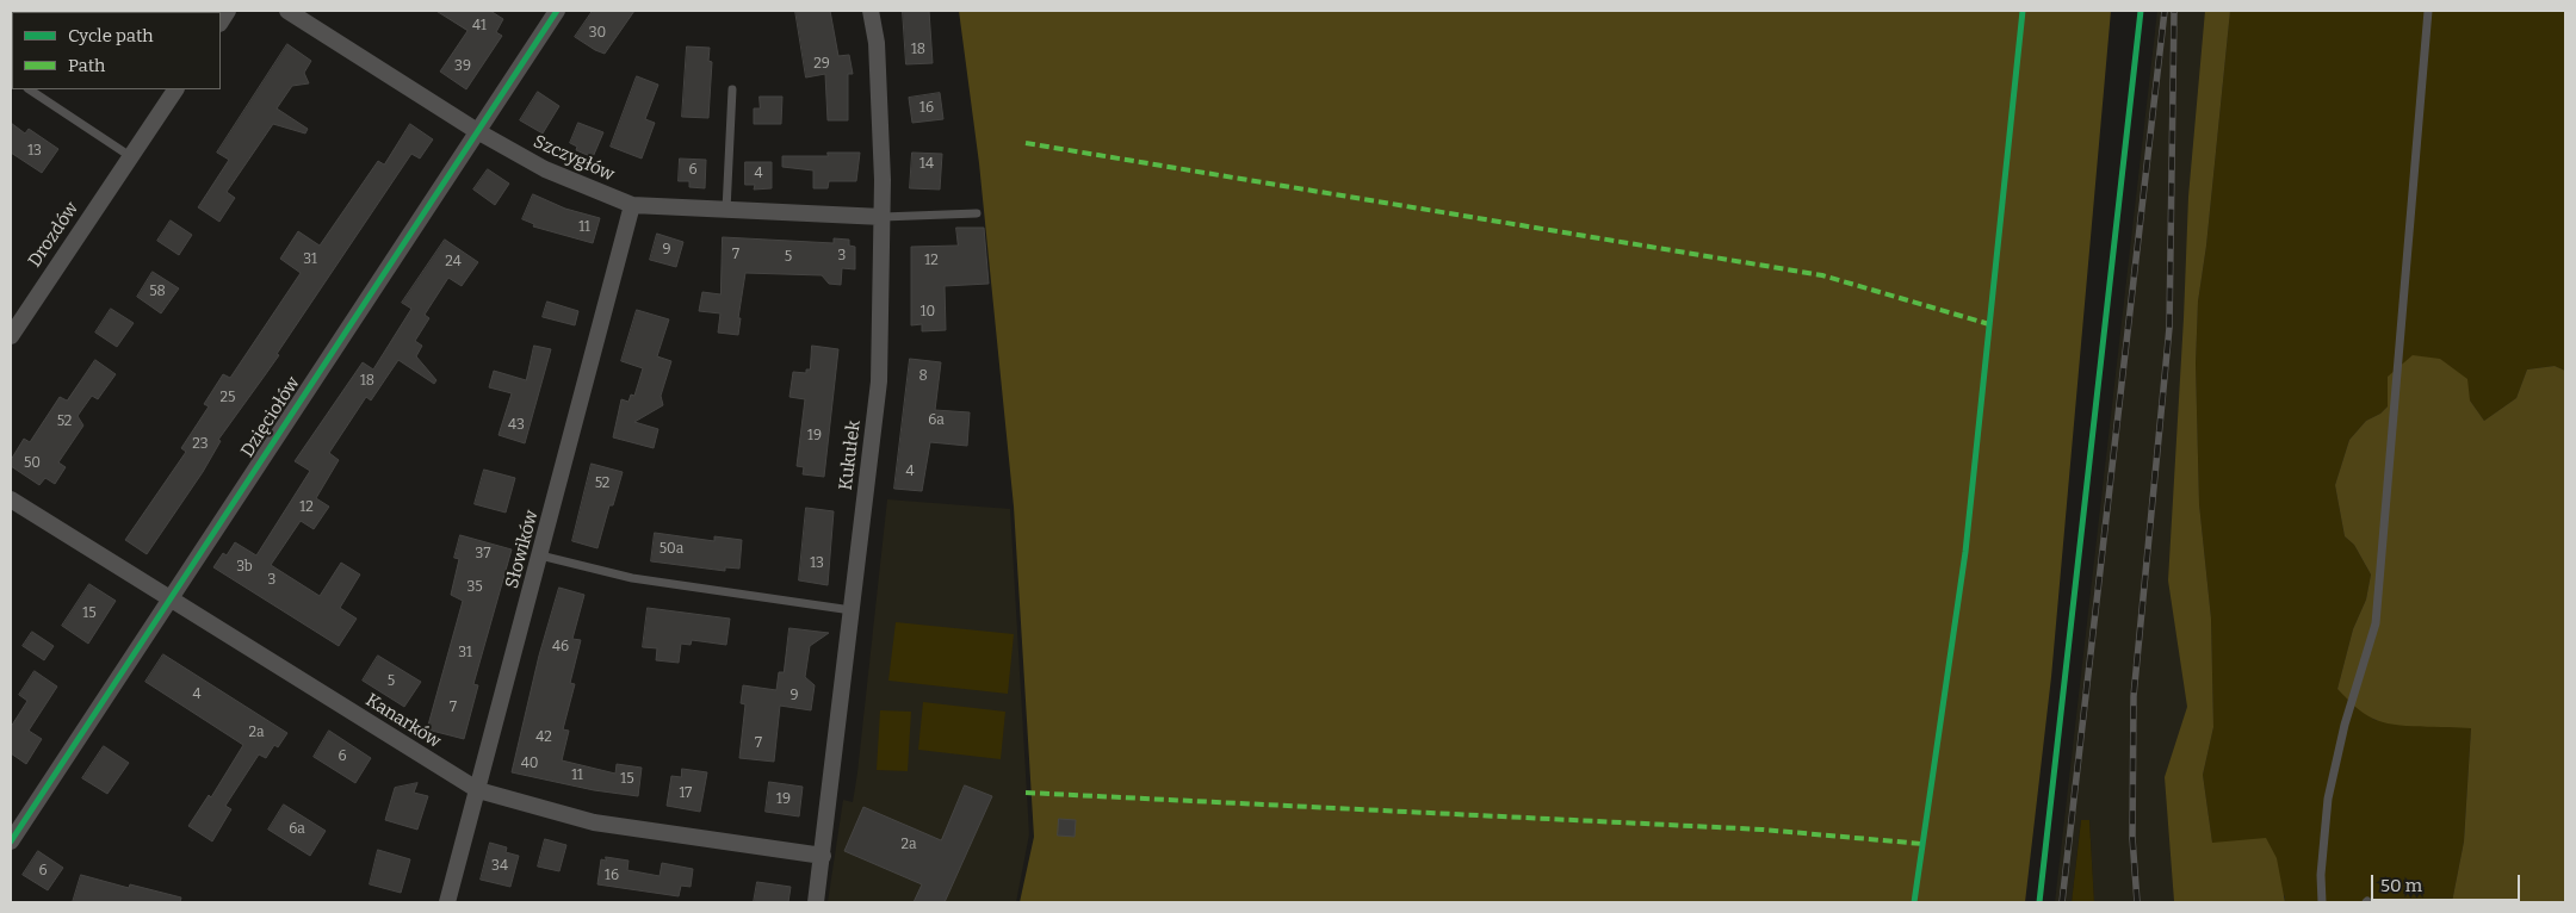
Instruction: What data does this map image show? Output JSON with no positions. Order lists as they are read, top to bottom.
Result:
{
  "streets": {
    "street": [
      "Szczygłów",
      "Drozdów",
      "Dzięciołów",
      "Kukułek",
      "Słowików",
      "Kanarków"
    ]
  },
  "crossings": [
    ["Szczygłów", "Dzięciołów"],
    ["Szczygłów", "Kukułek"],
    ["Szczygłów", "Słowików"],
    ["Dzięciołów", "Kanarków"],
    ["Kukułek", "Kanarków"],
    ["Słowików", "Kanarków"]
  ],
  "house_numbers": [
    "41",
    "30",
    "18",
    "29",
    "39",
    "16",
    "13",
    "14",
    "6",
    "4",
    "11",
    "9",
    "7",
    "3",
    "5",
    "31",
    "12",
    "24",
    "58",
    "10",
    "8",
    "18",
    "25",
    "6a",
    "52",
    "43",
    "19",
    "23",
    "50",
    "4",
    "52",
    "12",
    "50a",
    "37",
    "13",
    "3b",
    "3",
    "35",
    "15",
    "46",
    "31",
    "5",
    "4",
    "9",
    "7",
    "2a",
    "42",
    "7",
    "6",
    "40",
    "11",
    "15",
    "17",
    "19",
    "6a",
    "2a",
    "34",
    "6",
    "16"
  ],
  "legend": ["Cycle path", "Path"],
  "scale_bar": "50 m"
}
